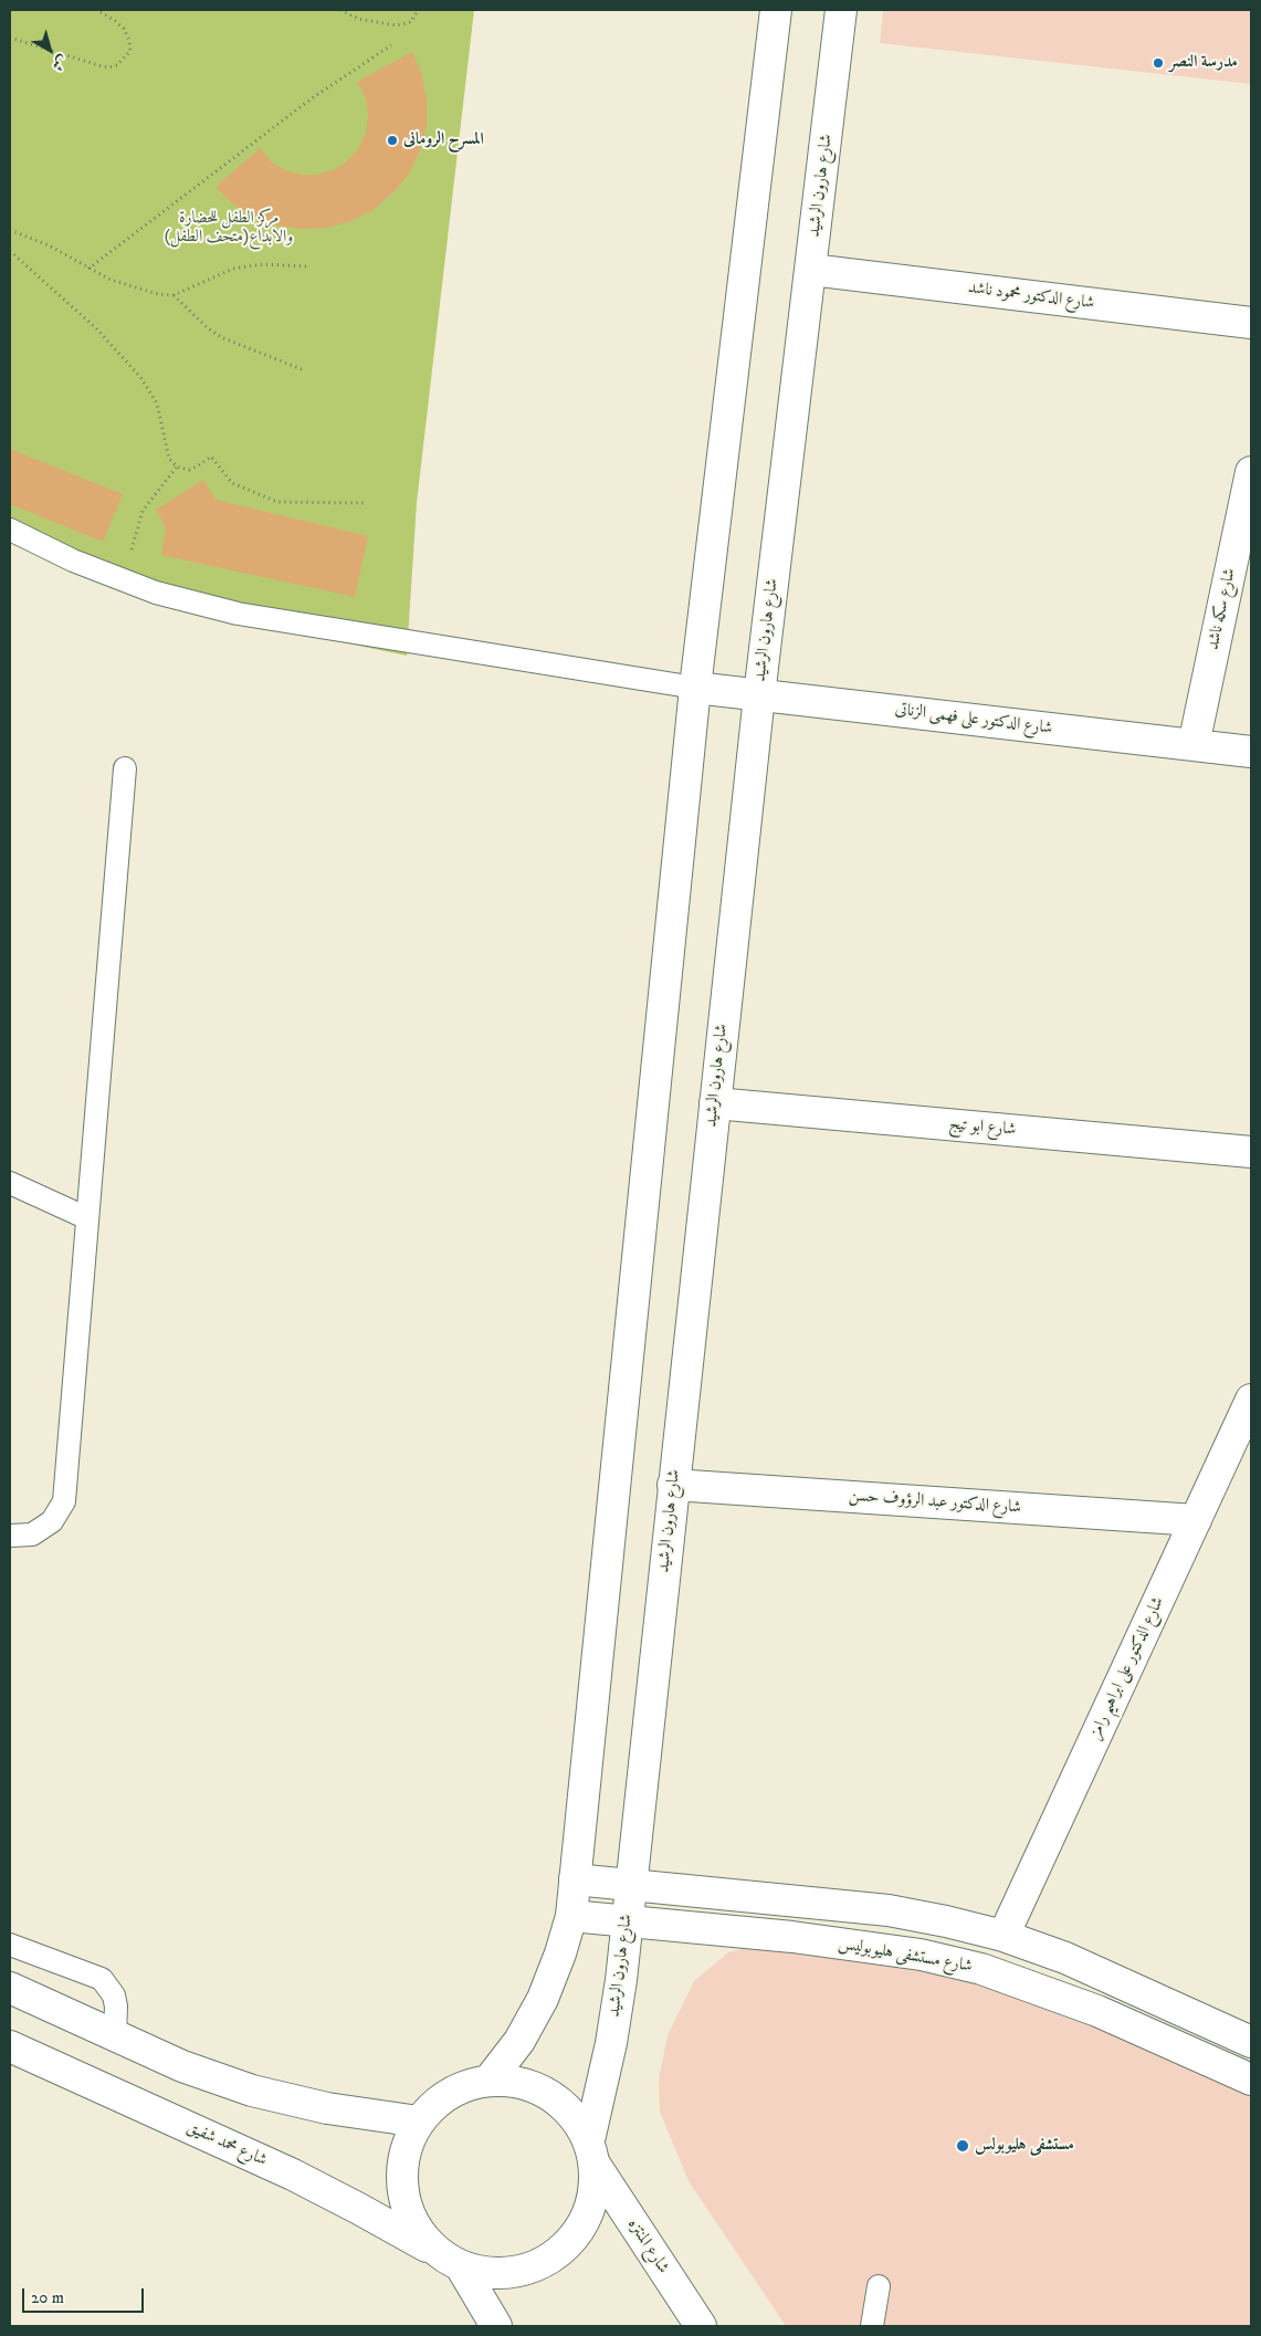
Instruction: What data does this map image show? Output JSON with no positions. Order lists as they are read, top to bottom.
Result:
{
  "streets": {
    "street": [
      "شارع هارون الرشيد",
      "شارع الدكتور محمود ناشد",
      "شارع سكه ناشد",
      "شارع الدكتور على فهمى الزناتى",
      "شارع ابو تيج",
      "شارع الدكتور عبد الرؤوف حسن",
      "شارع الدكتور على ابراهيم رامز",
      "شارع مستشفى هليوبوليس",
      "شارع محمد شفيق",
      "شارع المنتزه"
    ]
  },
  "crossings": [
    ["شارع هارون الرشيد", "شارع الدكتور محمود ناشد"],
    ["شارع هارون الرشيد", "شارع الدكتور على فهمى الزناتى"],
    ["شارع هارون الرشيد", "شارع ابو تيج"],
    ["شارع هارون الرشيد", "شارع الدكتور عبد الرؤوف حسن"],
    ["شارع هارون الرشيد", "شارع مستشفى هليوبوليس"],
    ["شارع هارون الرشيد", "شارع محمد شفيق"],
    ["شارع هارون الرشيد", "شارع المنتزه"],
    ["شارع سكه ناشد", "شارع الدكتور على فهمى الزناتى"],
    ["شارع الدكتور عبد الرؤوف حسن", "شارع الدكتور على ابراهيم رامز"],
    ["شارع محمد شفيق", "شارع المنتزه"]
  ],
  "parks": ["مركز الطفل للحضارة والابداع(متحف الطفل)"],
  "places": ["مدرسة النصر", "المسرح الرومانى", "مستشفى هليوبولس"],
  "scale_bar": "20 m",
  "north": "bottom right"
}
